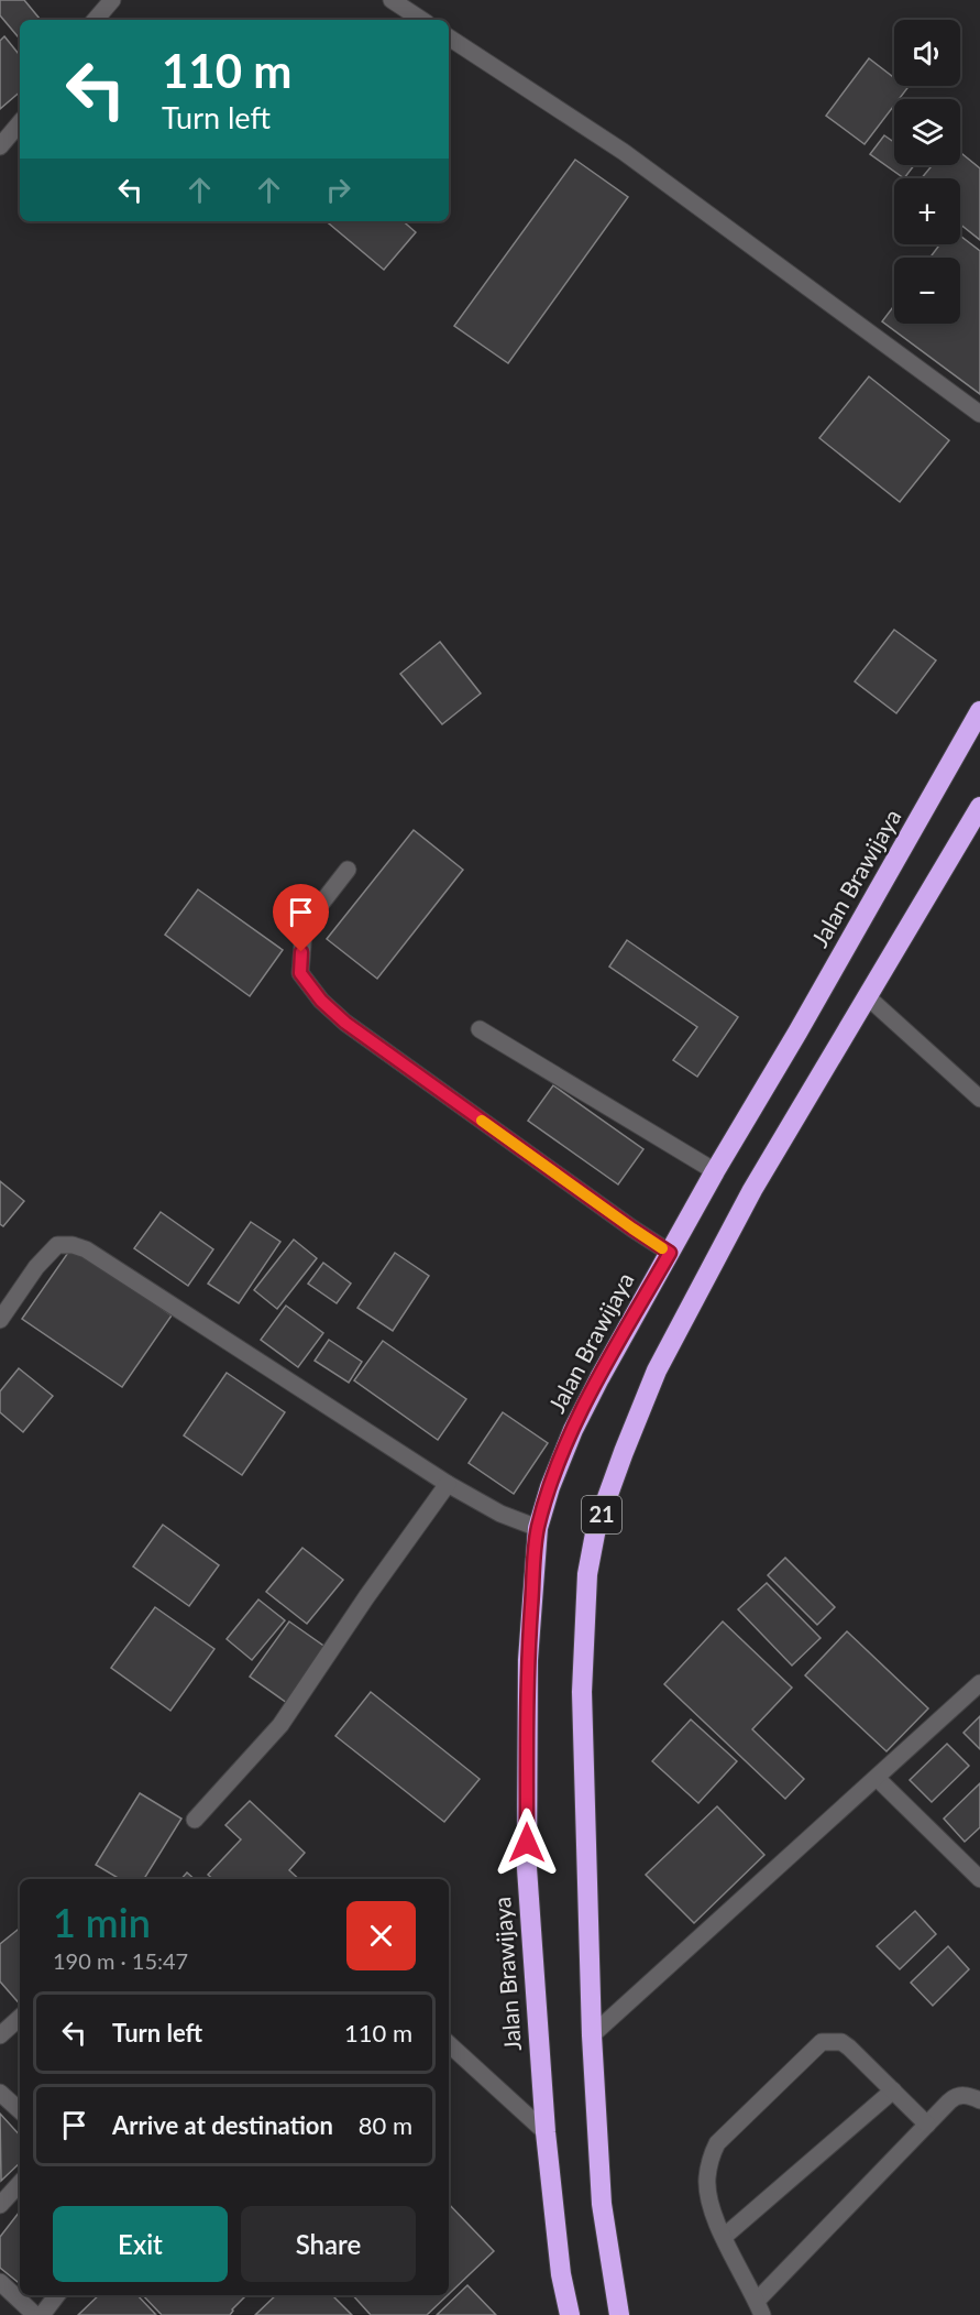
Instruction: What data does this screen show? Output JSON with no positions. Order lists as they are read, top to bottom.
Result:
{
  "streets": {
    "highway": ["Jalan Brawijaya", "21"]
  },
  "page": {
    "map_buttons": ["+", "−"],
    "turn": ["110 m", "Turn left"],
    "heading": ["1 min", "190 m · 15:47"],
    "list": [
      {
        "name": "Turn left",
        "value": "110 m"
      },
      {
        "name": "Arrive at destination",
        "value": "80 m"
      }
    ],
    "buttons": ["Exit", "Share"]
  }
}
